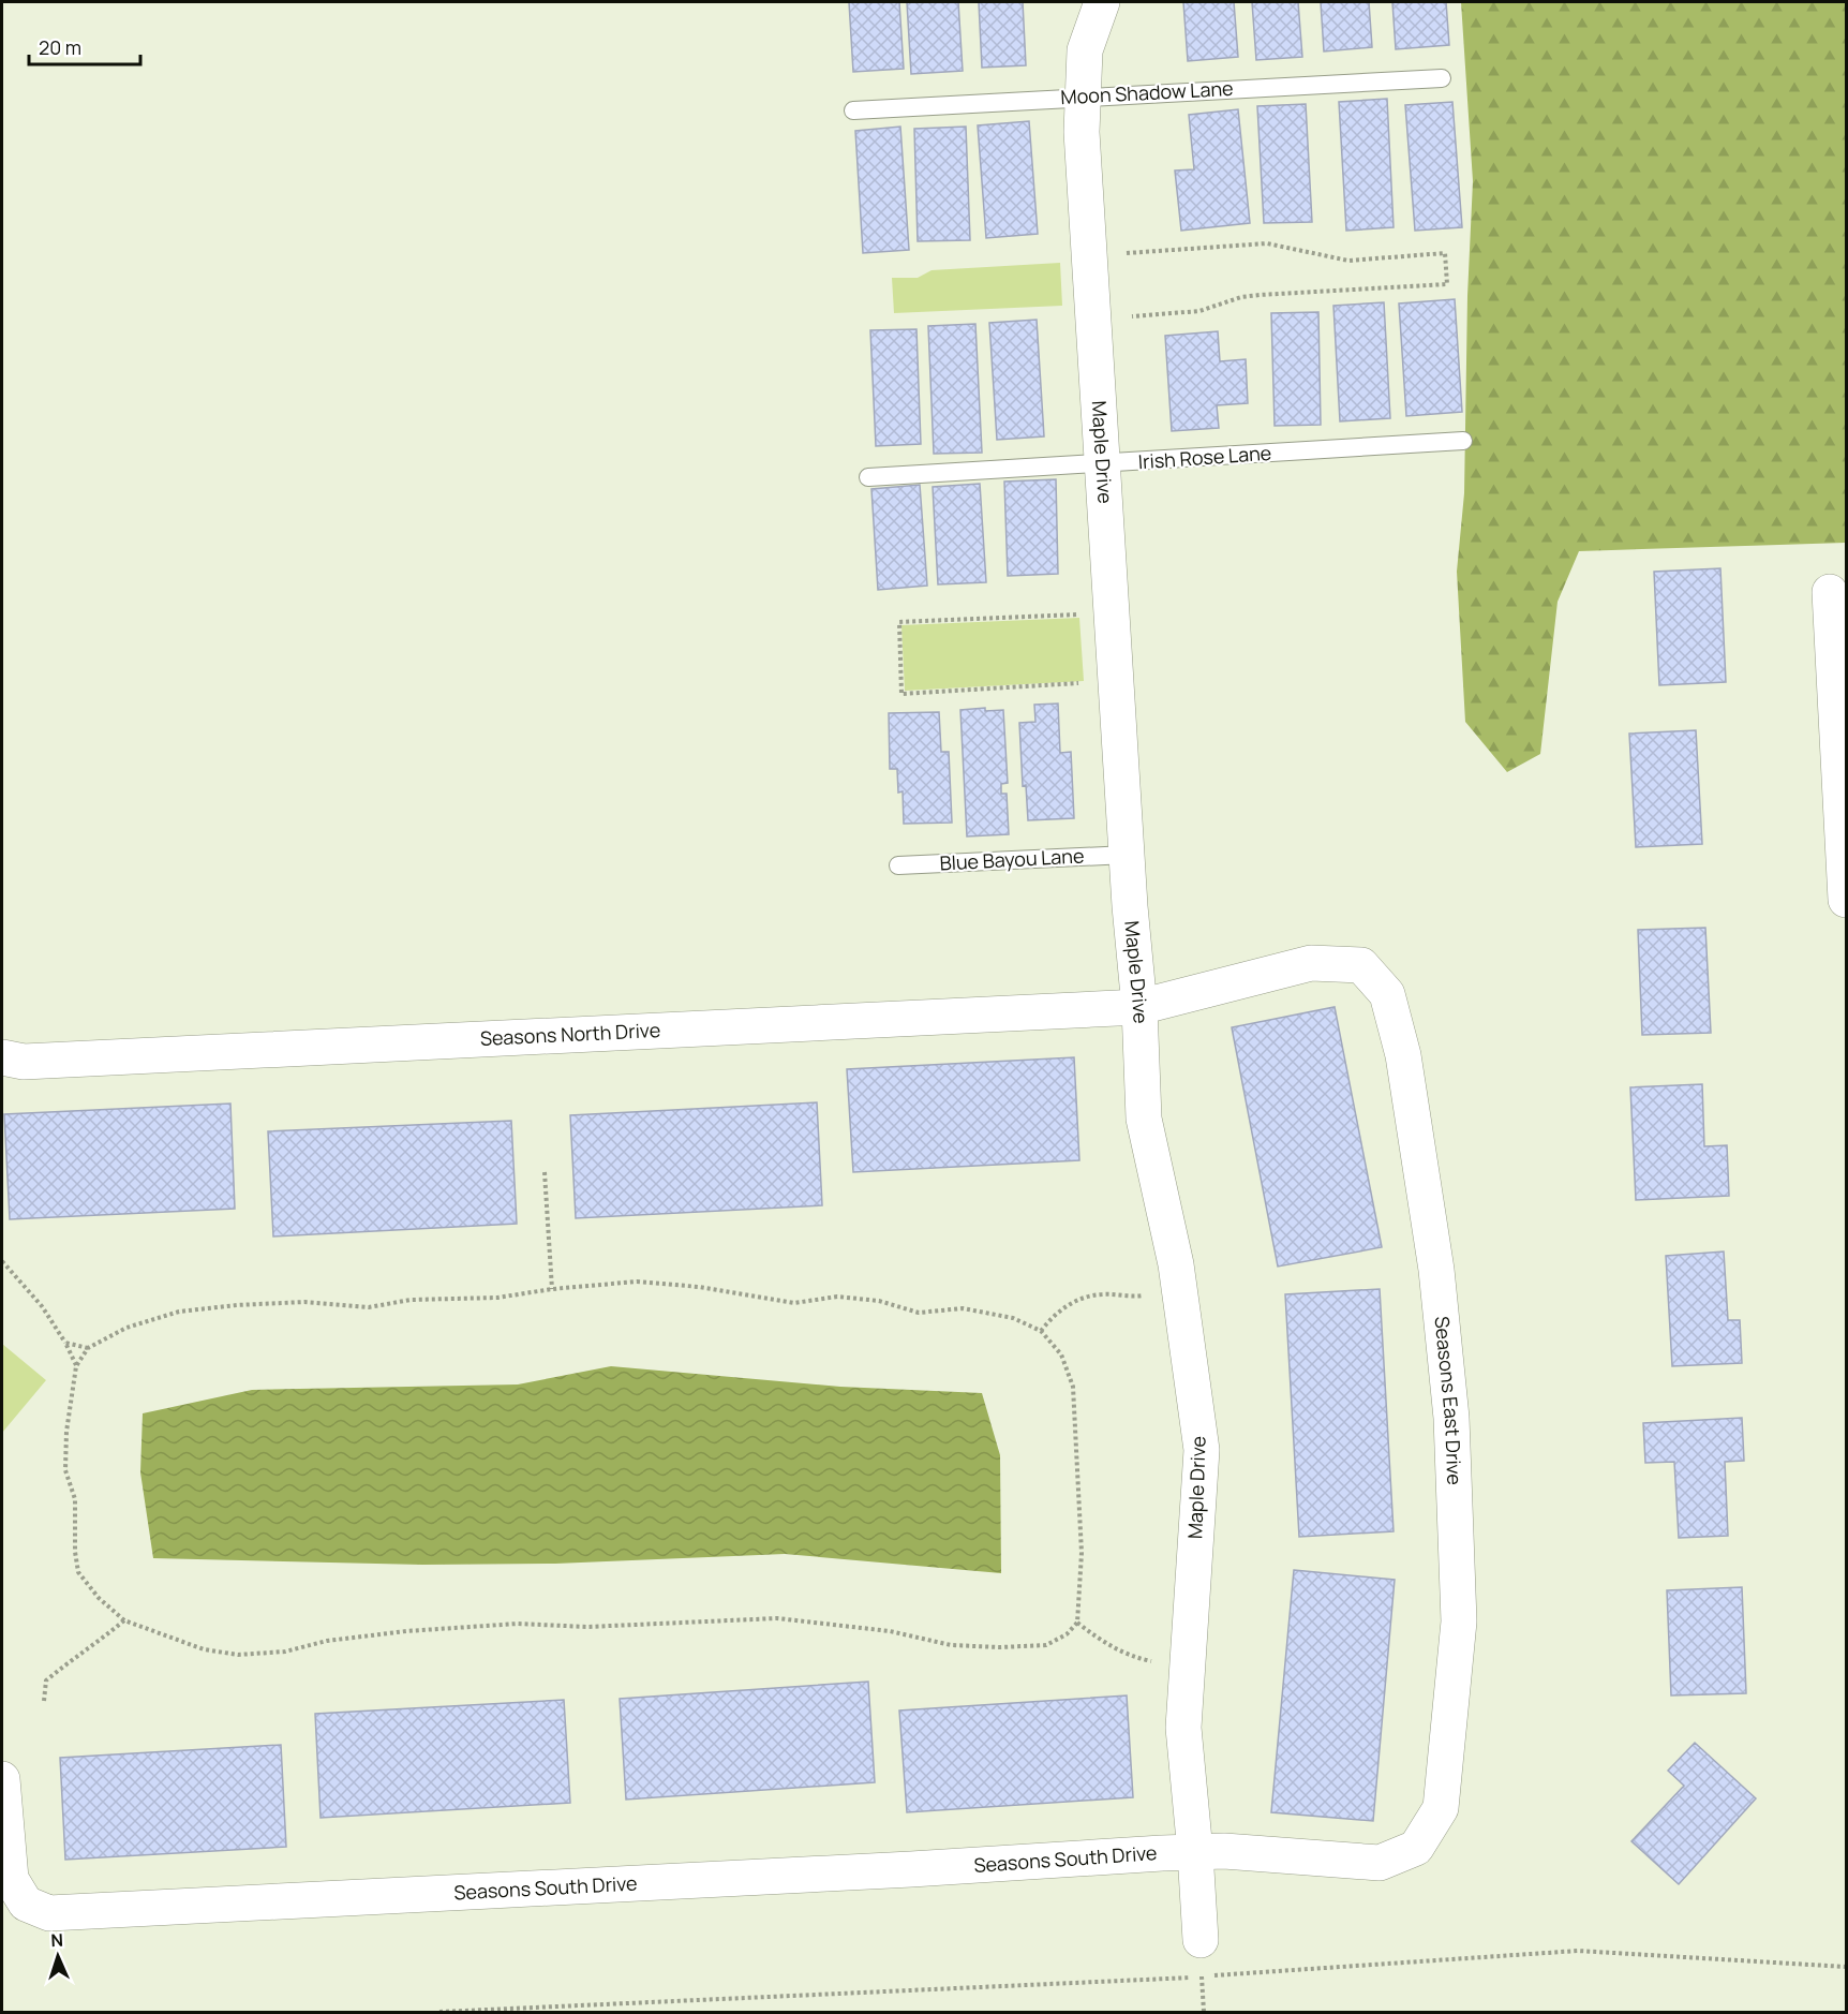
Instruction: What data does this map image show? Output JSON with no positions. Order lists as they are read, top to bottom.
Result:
{
  "streets": {
    "street": [
      "Maple Drive",
      "Seasons North Drive",
      "Seasons East Drive",
      "Seasons South Drive"
    ],
    "lane": ["Moon Shadow Lane", "Irish Rose Lane", "Blue Bayou Lane"]
  },
  "crossings": [
    ["Moon Shadow Lane", "Maple Drive"],
    ["Maple Drive", "Irish Rose Lane"],
    ["Maple Drive", "Blue Bayou Lane"],
    ["Maple Drive", "Seasons North Drive"],
    ["Maple Drive", "Seasons East Drive"],
    ["Maple Drive", "Seasons South Drive"],
    ["Seasons North Drive", "Seasons East Drive"],
    ["Seasons East Drive", "Seasons South Drive"]
  ],
  "scale_bar": "20 m",
  "north": "top"
}
